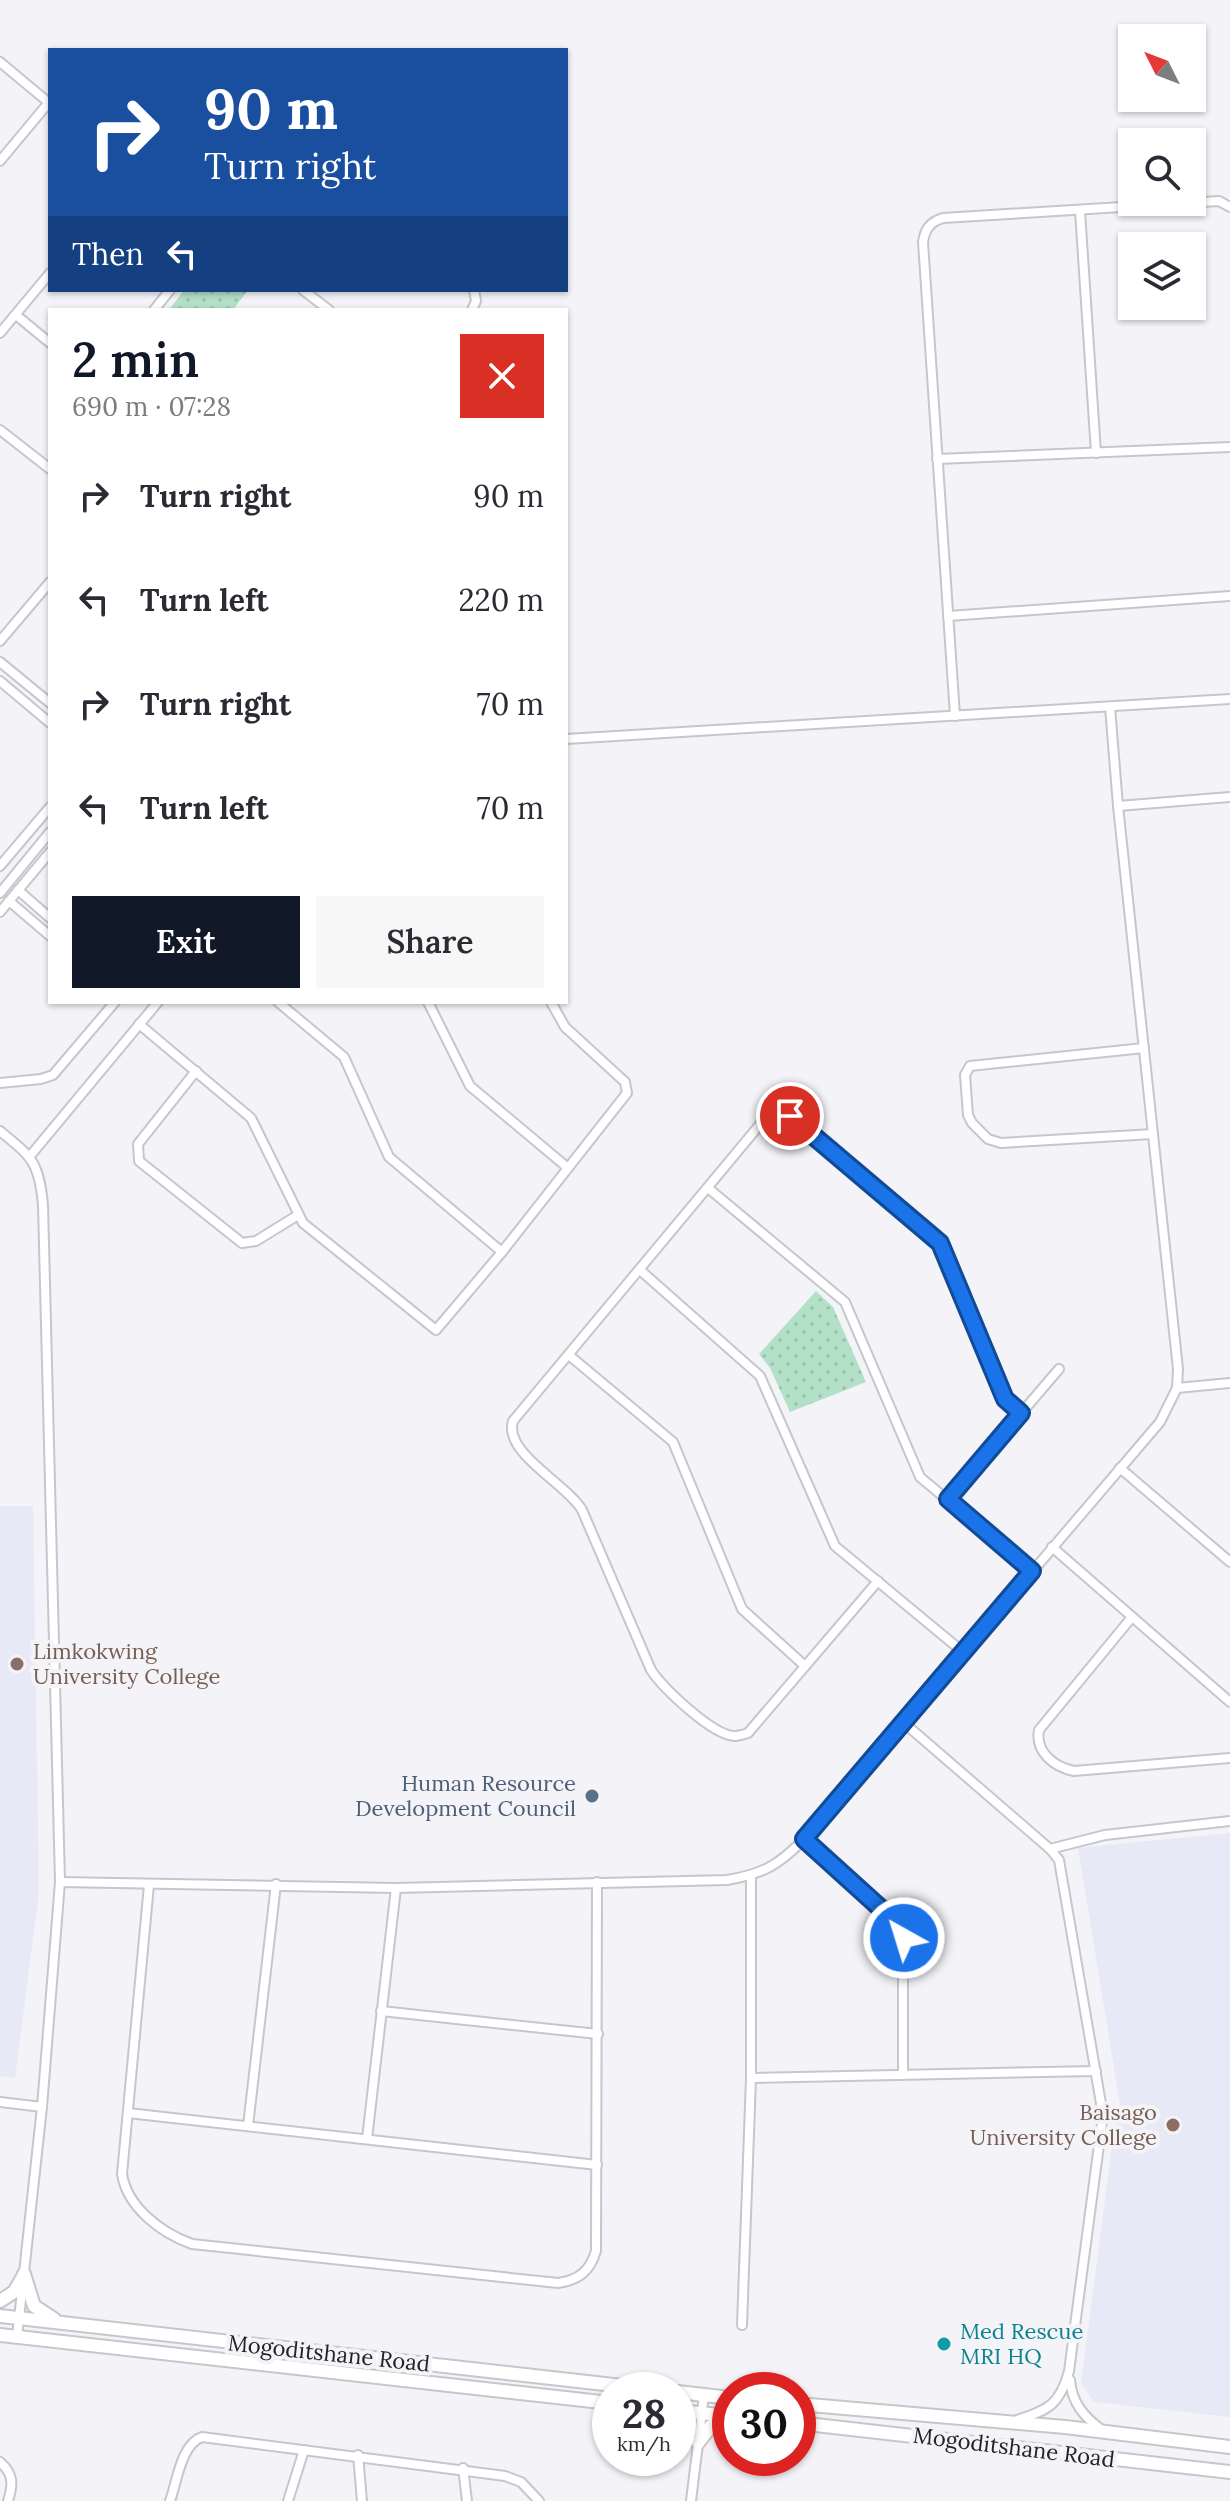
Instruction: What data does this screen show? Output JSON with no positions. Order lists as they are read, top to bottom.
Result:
{
  "streets": {
    "main road": ["Mogoditshane Road"]
  },
  "places": [
    "Limkokwing University College",
    "Human Resource Development Council",
    "Baisago University College",
    "Med Rescue MRI HQ"
  ],
  "north": "top left",
  "page": {
    "turn": ["90 m", "Turn right"],
    "then": "Then",
    "heading": ["2 min", "690 m · 07:28"],
    "list": [
      {
        "name": "Turn right",
        "value": "90 m"
      },
      {
        "name": "Turn left",
        "value": "220 m"
      },
      {
        "name": "Turn right",
        "value": "70 m"
      },
      {
        "name": "Turn left",
        "value": "70 m"
      }
    ],
    "buttons": ["Exit", "Share"],
    "speed": "28 km/h",
    "limit": "30"
  }
}
